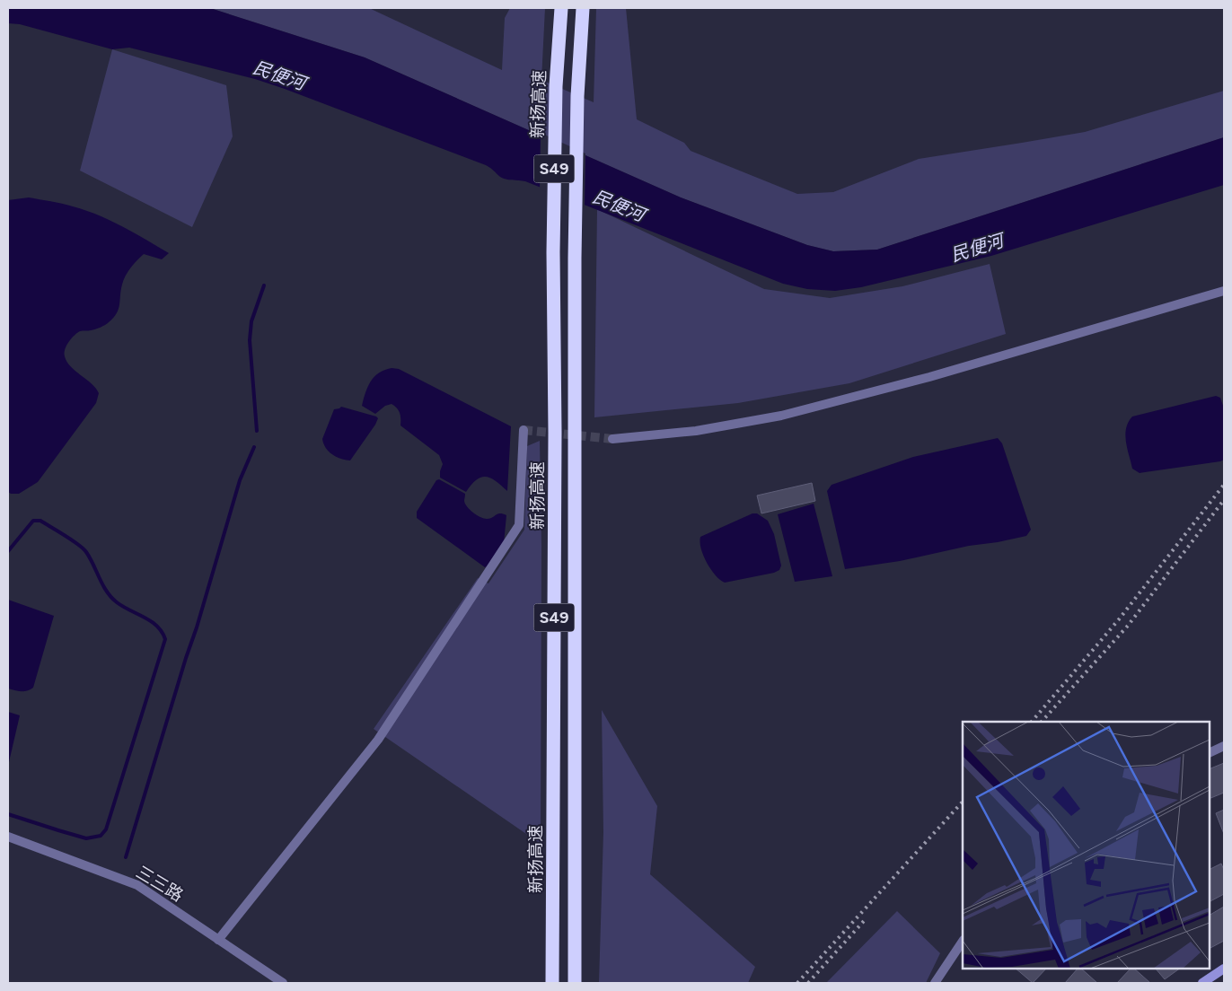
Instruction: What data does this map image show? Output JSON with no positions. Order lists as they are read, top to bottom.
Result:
{
  "streets": {
    "highway": ["新扬高速", "S49"],
    "street": ["三三路"]
  },
  "water": ["民便河"]
}
